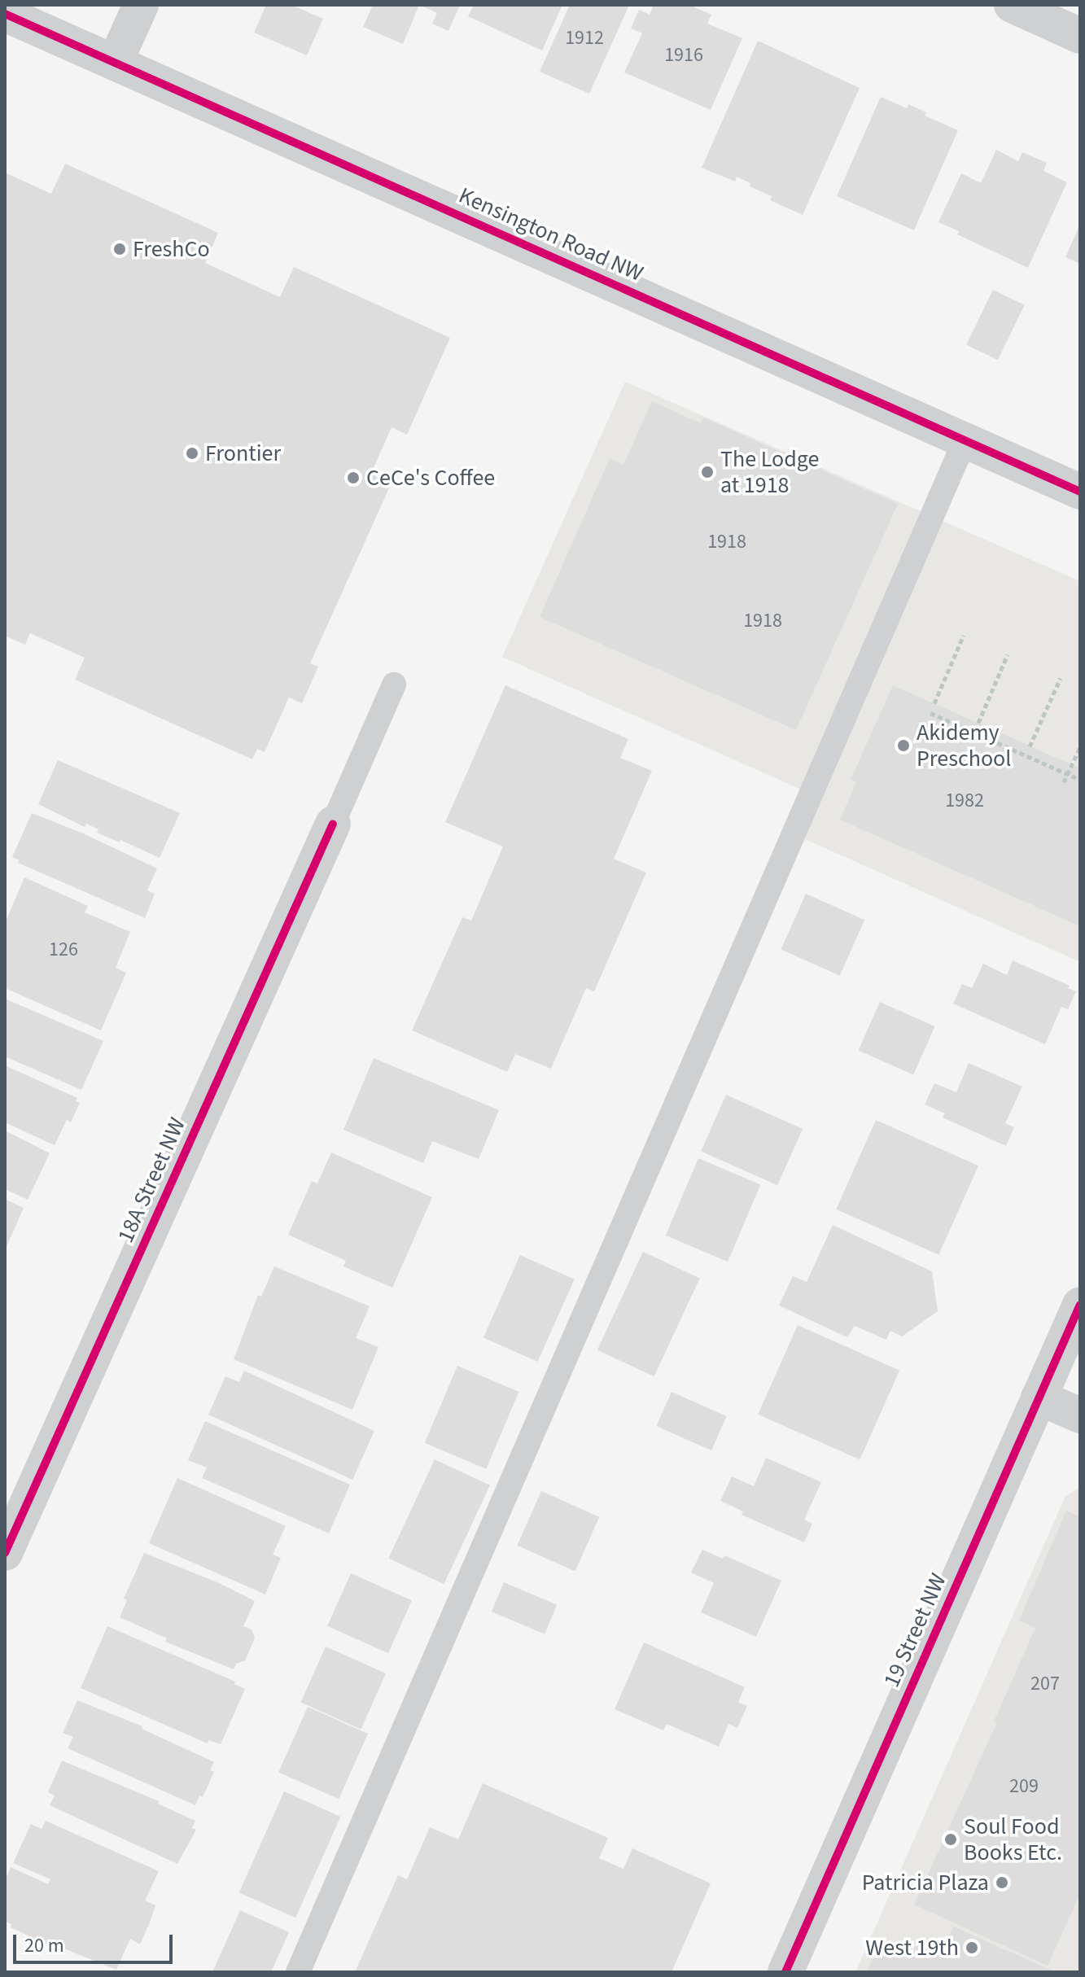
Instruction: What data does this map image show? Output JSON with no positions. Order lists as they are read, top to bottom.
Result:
{
  "streets": {
    "street": ["Kensington Road NW", "18A Street NW", "19 Street NW"]
  },
  "places": [
    "FreshCo",
    "Frontier",
    "The Lodge at 1918",
    "CeCe's Coffee",
    "Akidemy Preschool",
    "Soul Food Books Etc.",
    "Patricia Plaza",
    "West 19th"
  ],
  "house_numbers": [
    "1912",
    "1916",
    "1918",
    "1918",
    "1982",
    "126",
    "207",
    "209"
  ],
  "scale_bar": "20 m"
}
